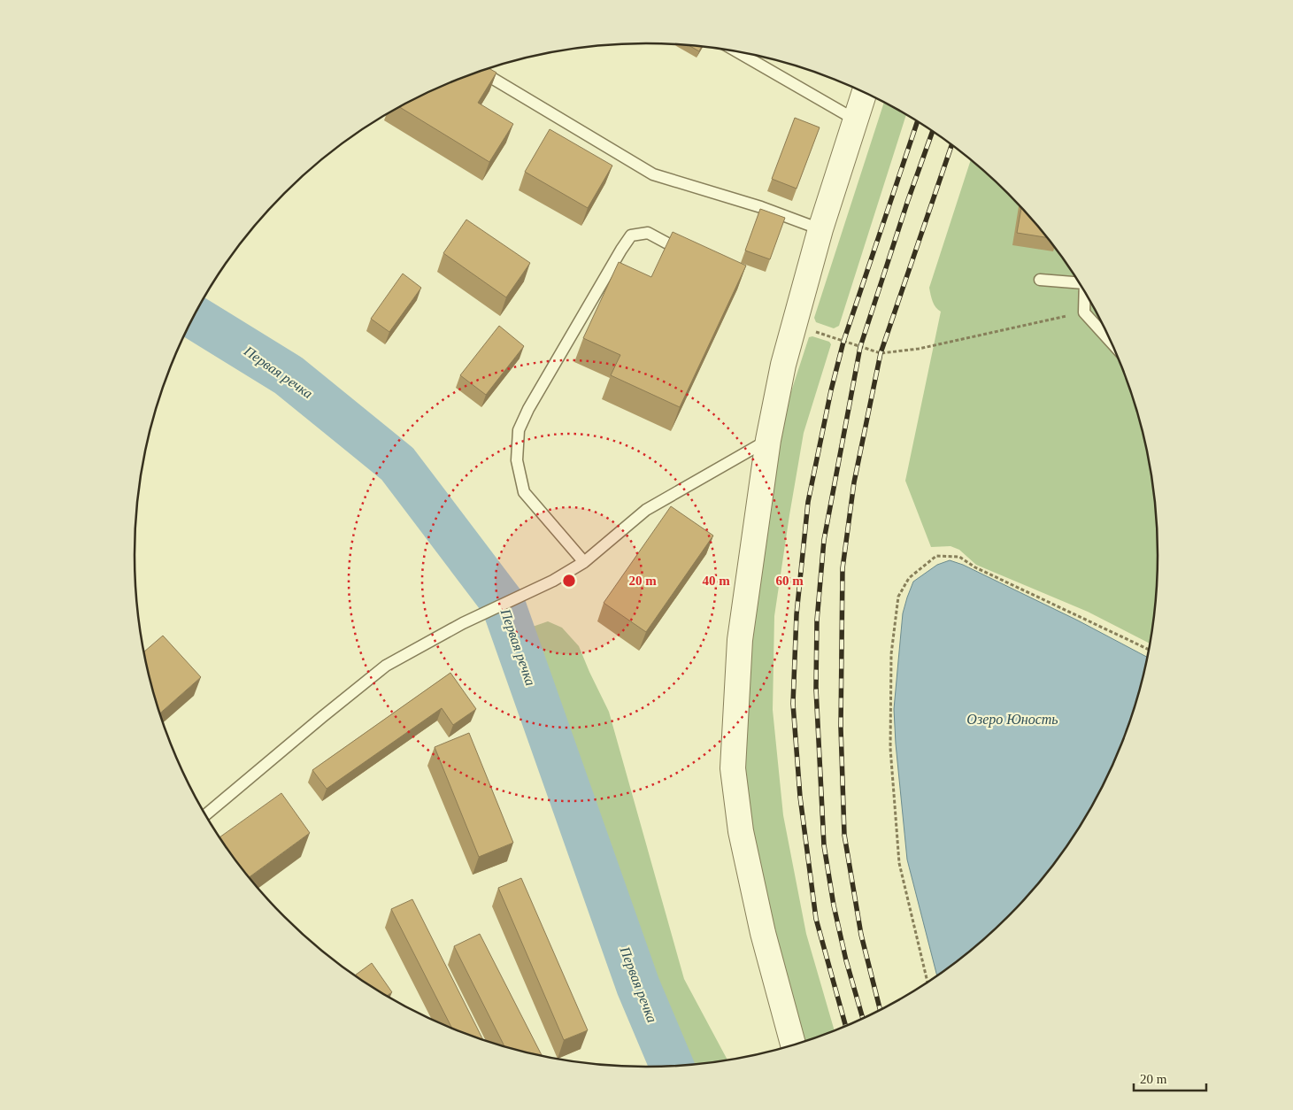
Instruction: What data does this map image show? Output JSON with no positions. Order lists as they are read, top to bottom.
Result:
{
  "water": ["Первая речка", "Озеро Юность"],
  "scale_bar": "20 m",
  "rings": ["20 m", "40 m", "60 m"]
}
